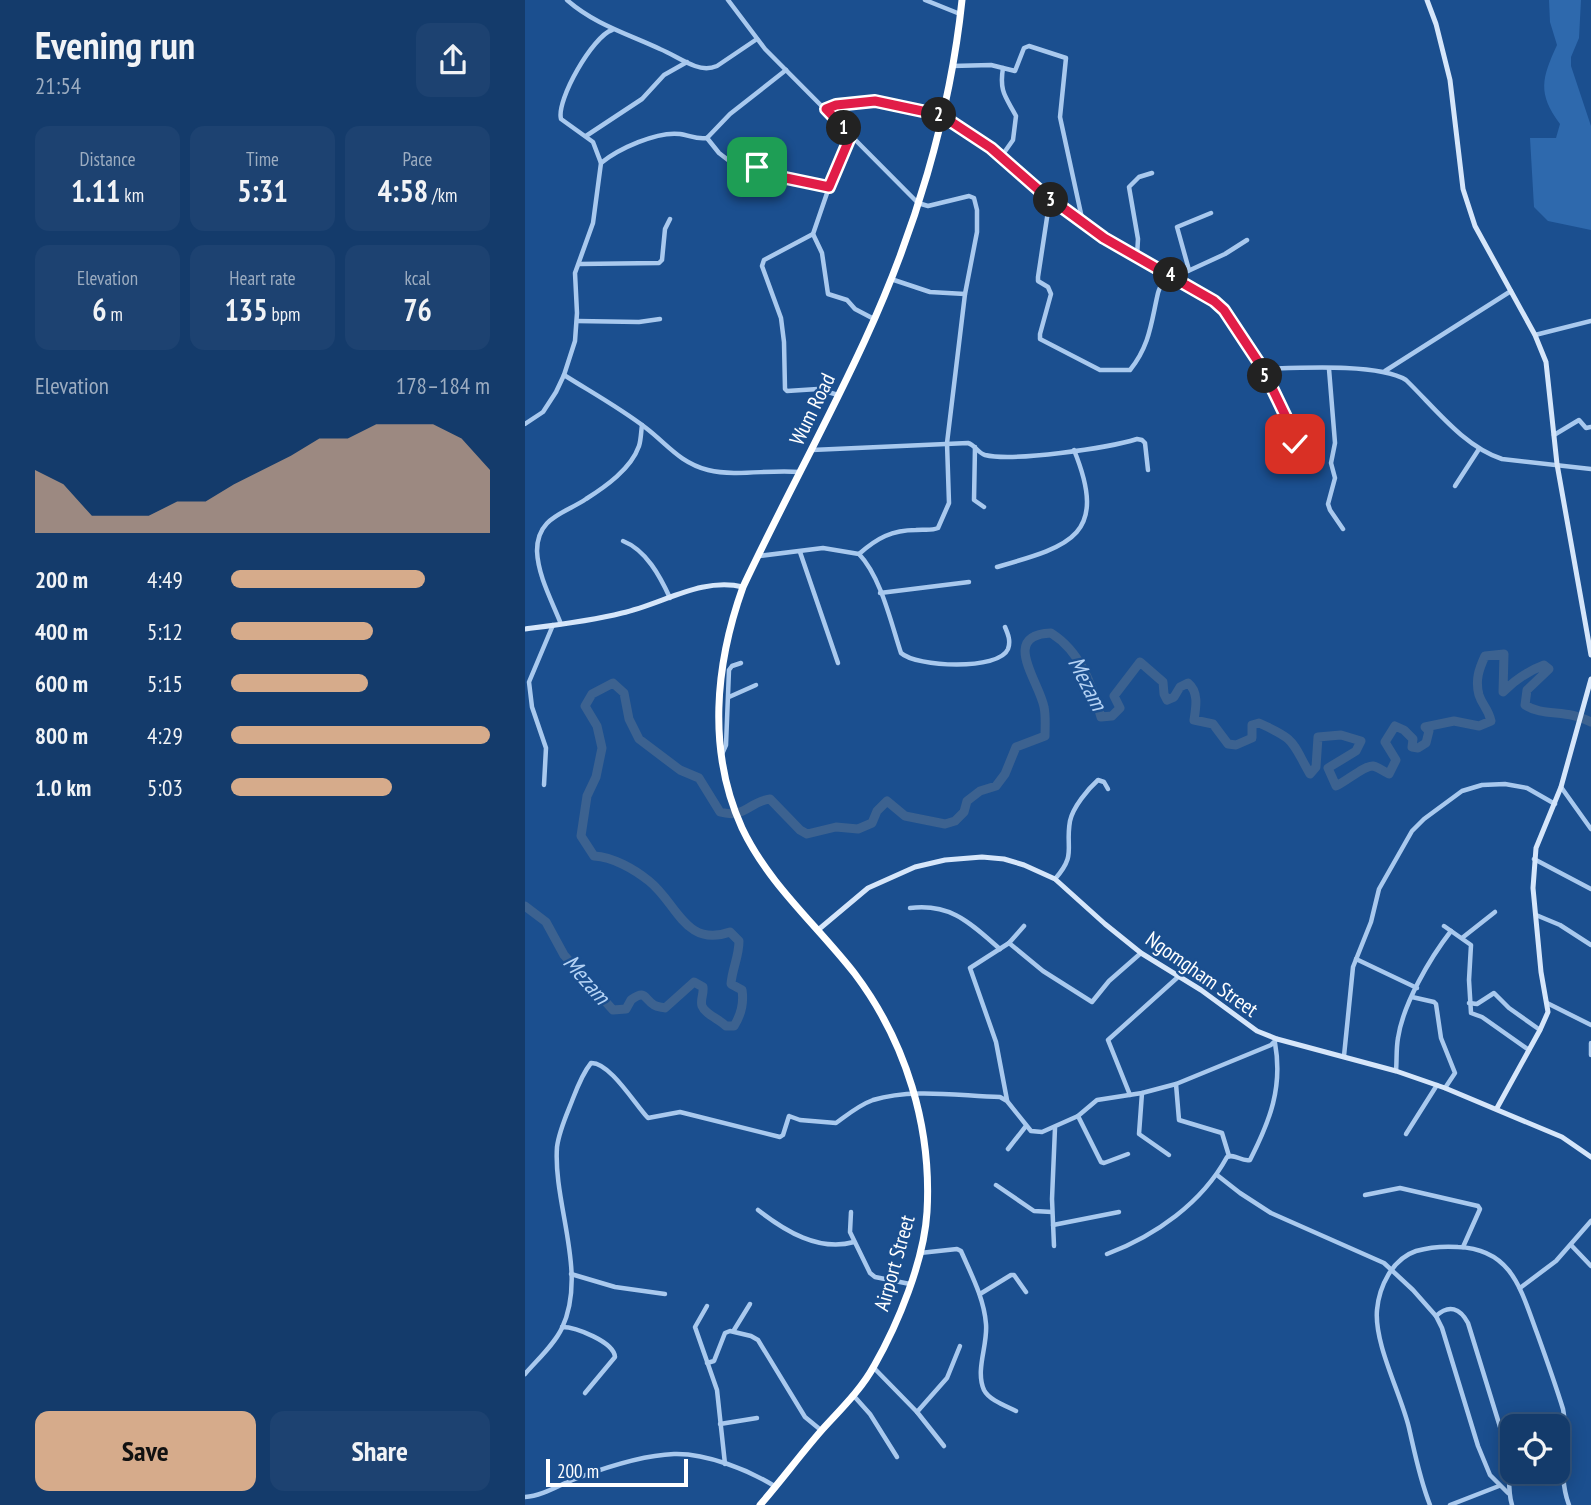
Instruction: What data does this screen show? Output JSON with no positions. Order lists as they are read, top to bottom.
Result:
{
  "streets": {
    "highway": ["Wum Road", "Airport Street"],
    "street": ["Ngomgham Street"]
  },
  "crossings": [
    ["Wum Road", "Airport Street"],
    ["Ngomgham Street", "Airport Street"]
  ],
  "water": ["Mezam"],
  "scale_bar": "200 m",
  "page": {
    "heading": ["Evening run", "21:54"],
    "pins": [
      "2",
      "1",
      "3",
      "4",
      "5"
    ],
    "stats": [
      ["Distance", "1.11 km"],
      ["Time", "5:31"],
      ["Pace", "4:58 /km"],
      ["Elevation", "6 m"],
      ["Heart rate", "135 bpm"],
      ["kcal", "76"]
    ],
    "chart": ["Elevation", "178–184 m"],
    "list": [
      {
        "name": "200 m",
        "note": "4:49"
      },
      {
        "name": "400 m",
        "note": "5:12"
      },
      {
        "name": "600 m",
        "note": "5:15"
      },
      {
        "name": "800 m",
        "note": "4:29"
      },
      {
        "name": "1.0 km",
        "note": "5:03"
      }
    ],
    "buttons": ["Save", "Share"],
    "scale": "200 m"
  }
}
